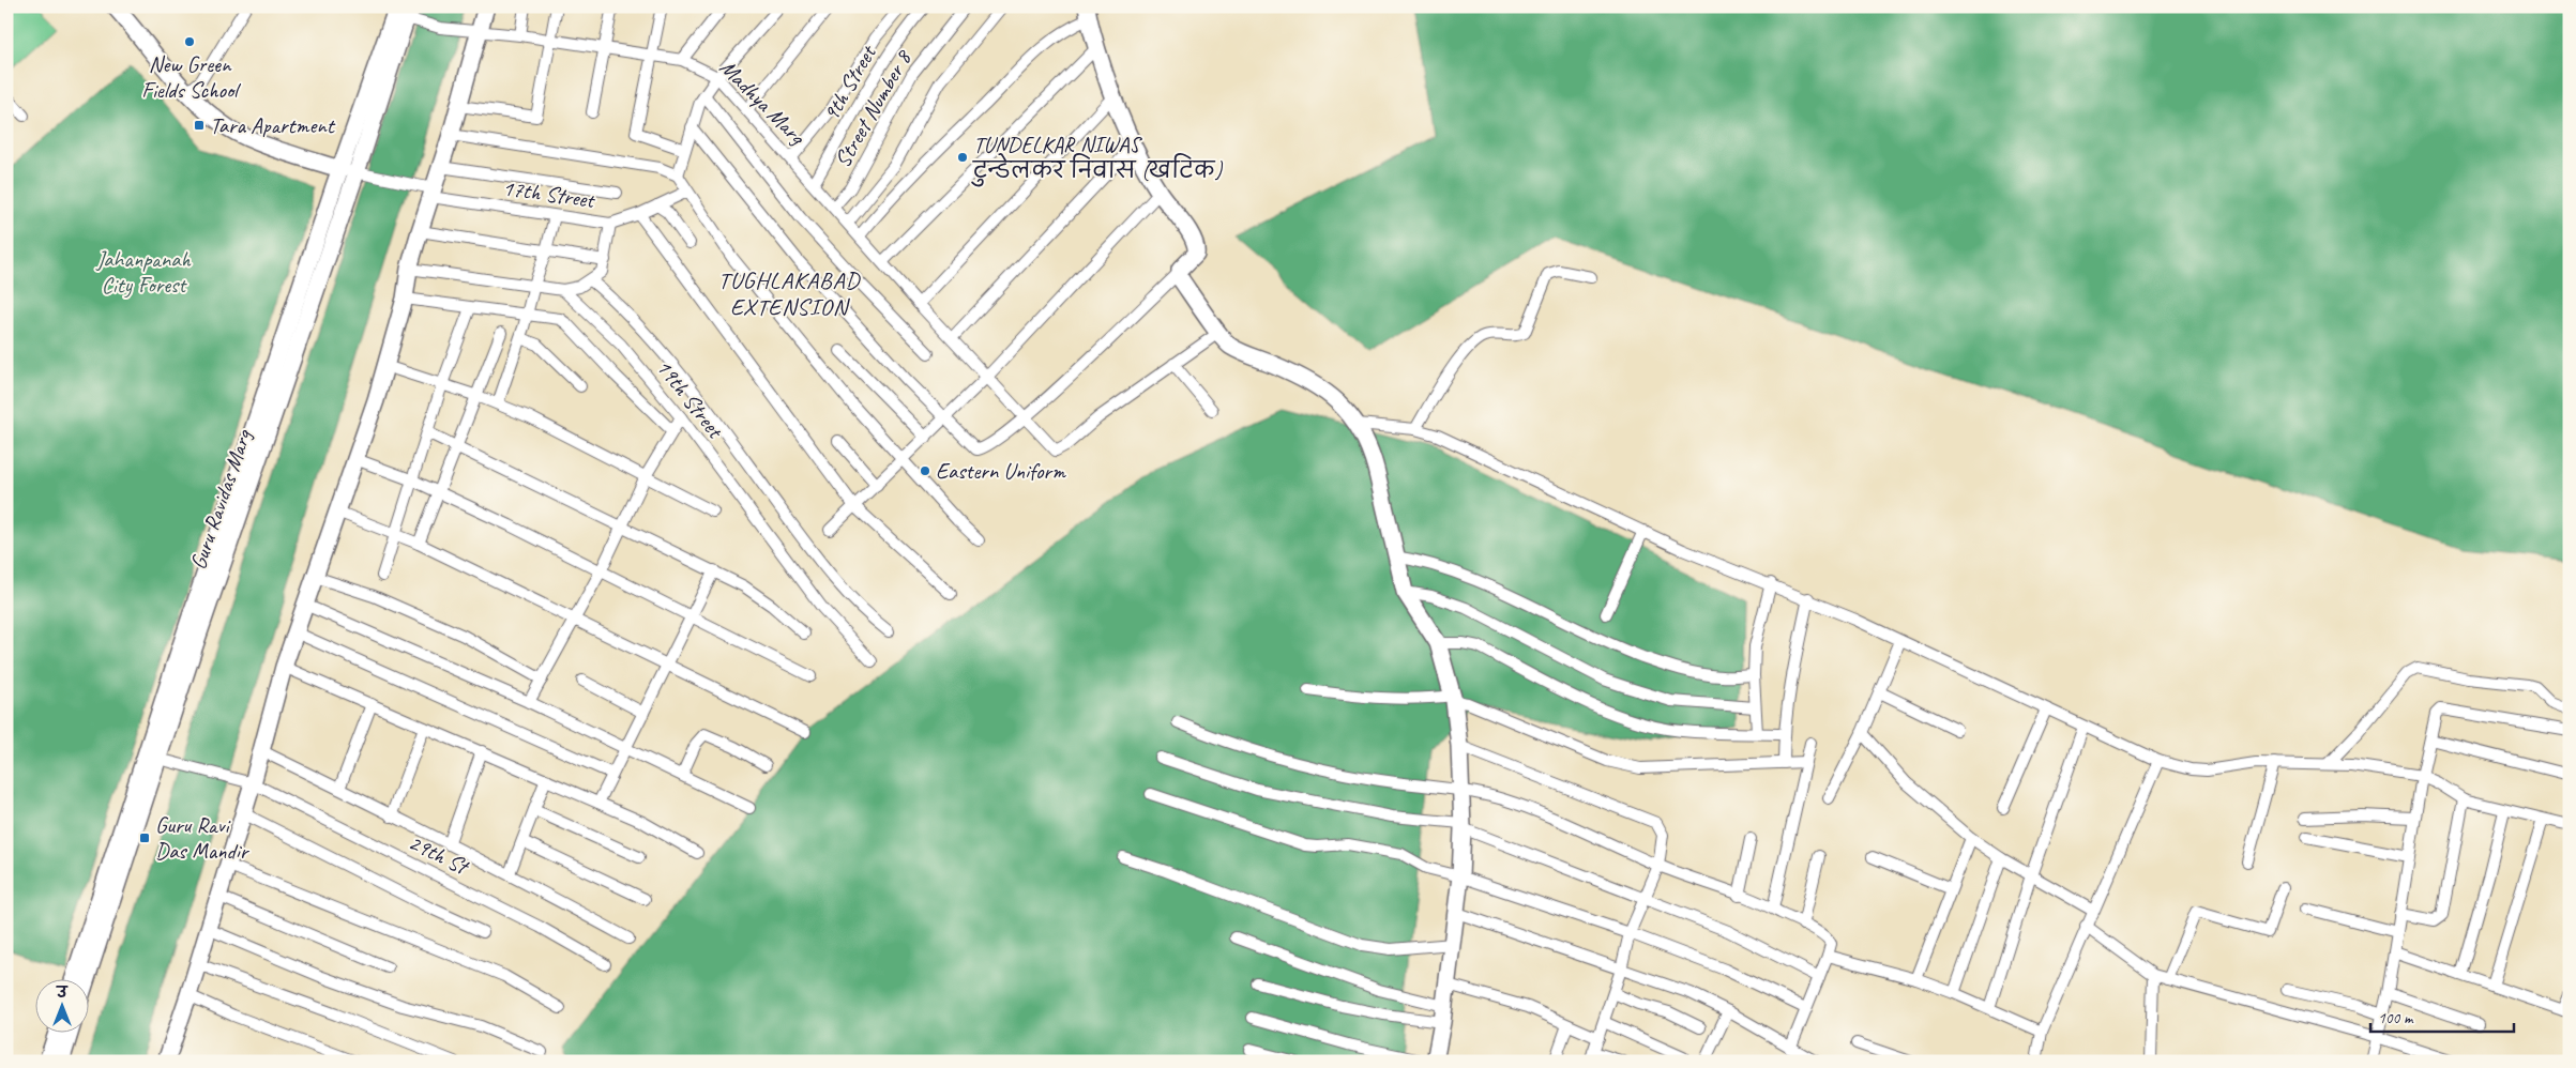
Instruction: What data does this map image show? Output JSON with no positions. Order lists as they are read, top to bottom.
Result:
{
  "streets": {
    "street": [
      "9th Street",
      "Madhya Marg",
      "Street Number 8",
      "17th Street",
      "19th Street",
      "Guru Ravidas Marg",
      "29th St"
    ]
  },
  "crossings": [
    ["9th Street", "Madhya Marg"],
    ["Madhya Marg", "Street Number 8"],
    ["Madhya Marg", "Guru Ravidas Marg"],
    ["17th Street", "Guru Ravidas Marg"],
    ["Guru Ravidas Marg", "29th St"]
  ],
  "districts": ["TUGHLAKABAD EXTENSION"],
  "parks": ["Jahanpanah City Forest"],
  "places": {
    "other": ["New Green Fields School", "TUNDELKAR NIWAS टुन्डेलकर निवास (खटिक)", "Eastern Uniform"],
    "transit": ["Tara Apartment", "Guru Ravi Das Mandir"]
  },
  "scale_bar": "100 m",
  "north": "top"
}
